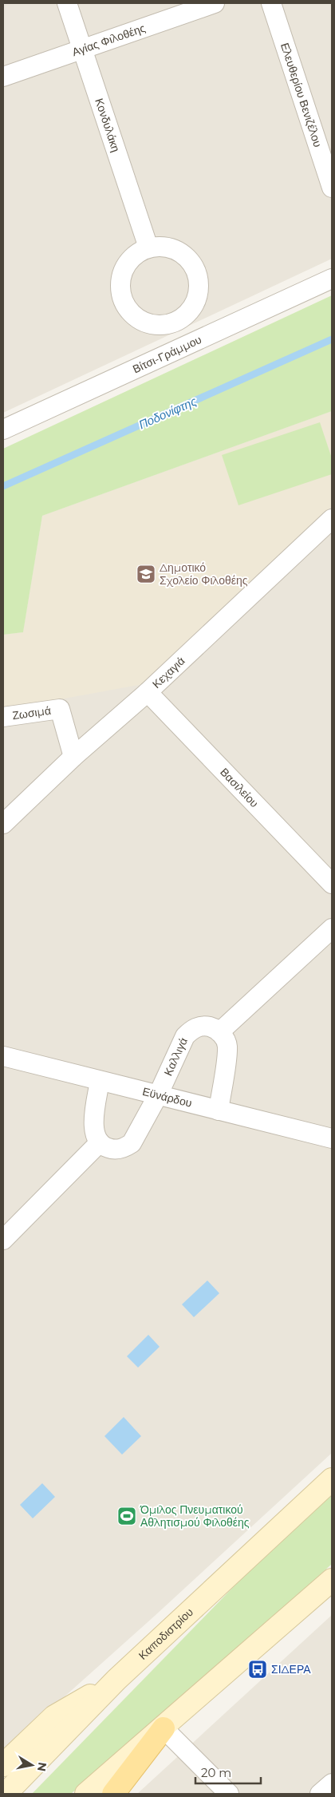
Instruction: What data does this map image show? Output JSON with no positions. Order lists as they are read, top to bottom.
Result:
{
  "streets": {
    "main road": ["Καποδιστρίου"],
    "street": [
      "Αγίας Φιλοθέης",
      "Ελευθερίου Βενιζέλου",
      "Κονδυλάκη",
      "Βίτσι-Γράμμου",
      "Κεχαγιά",
      "Ζωσιμά",
      "Βασιλείου",
      "Καλλιγά",
      "Εϋνάρδου"
    ]
  },
  "crossings": [
    ["Αγίας Φιλοθέης", "Κονδυλάκη"],
    ["Κεχαγιά", "Ζωσιμά"],
    ["Κεχαγιά", "Βασιλείου"],
    ["Καλλιγά", "Εϋνάρδου"]
  ],
  "water": ["Ποδονίφτης"],
  "places": {
    "school or university": ["Δημοτικό Σχολείο Φιλοθέης"],
    "sports": ["Όμιλος Πνευματικού Αθλητισμού Φιλοθέης"],
    "bus stop": ["ΣΙΔΕΡΑ"]
  },
  "scale_bar": "20 m",
  "north": "right"
}
